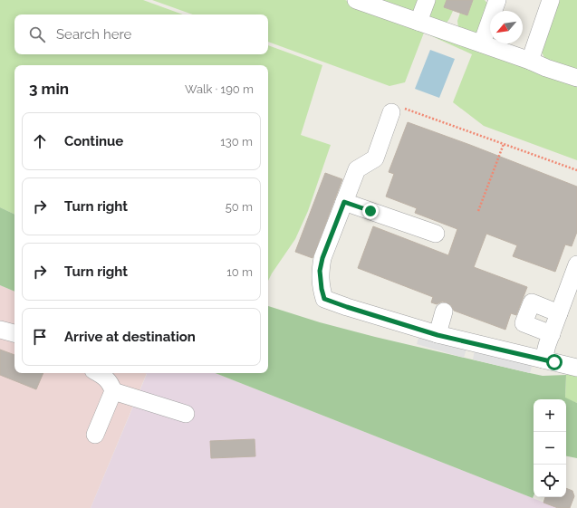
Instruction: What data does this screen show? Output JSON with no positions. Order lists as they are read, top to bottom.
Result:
{
  "north": "bottom left",
  "page": {
    "search": "Search here",
    "heading": ["3 min", "Walk · 190 m"],
    "list": [
      ["Continue", "130 m"],
      ["Turn right", "50 m"],
      ["Turn right", "10 m"],
      "Arrive at destination"
    ],
    "map_buttons": ["+", "−"]
  }
}
